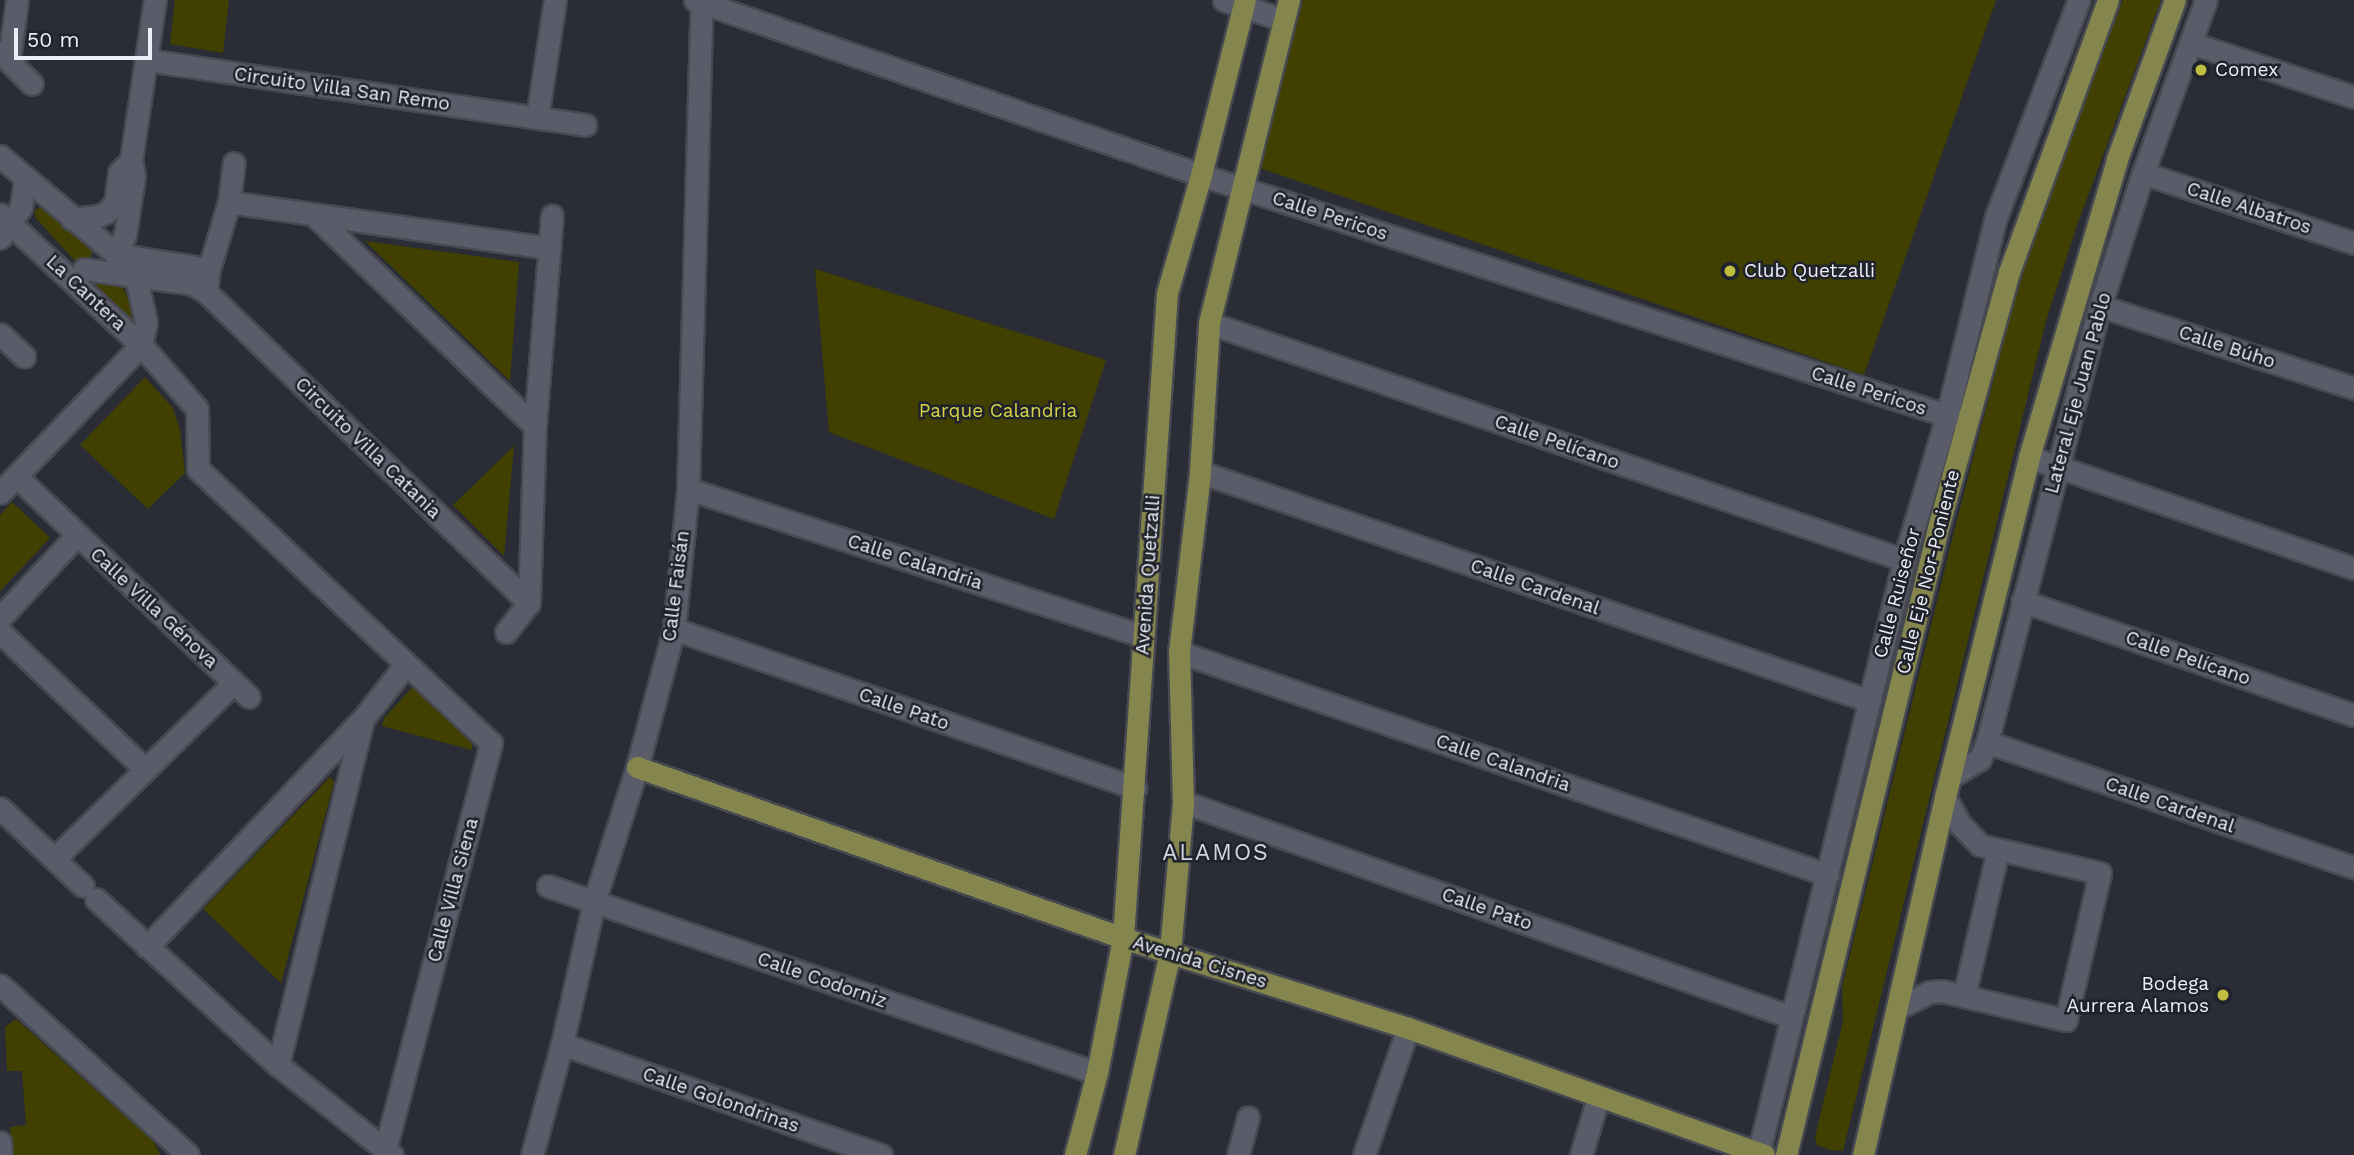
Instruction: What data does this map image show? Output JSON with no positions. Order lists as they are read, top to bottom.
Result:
{
  "streets": {
    "main road": ["Calle Eje Nor-Poniente", "Avenida Quetzalli", "Avenida Cisnes"],
    "street": [
      "Circuito Villa San Remo",
      "Calle Albatros",
      "Calle Pericos",
      "La Cantera",
      "Calle Búho",
      "Lateral Eje Juan Pablo",
      "Calle Pelícano",
      "Circuito Villa Catania",
      "Calle Calandria",
      "Calle Faisán",
      "Calle Cardenal",
      "Calle Ruiseñor",
      "Calle Villa Génova",
      "Calle Pato",
      "Calle Villa Siena",
      "Calle Codorniz",
      "Calle Golondrinas"
    ]
  },
  "crossings": [
    ["Calle Albatros", "Lateral Eje Juan Pablo"],
    ["Calle Pericos", "Calle Eje Nor-Poniente"],
    ["Calle Pericos", "Avenida Quetzalli"],
    ["Calle Pericos", "Calle Faisán"],
    ["Calle Pericos", "Calle Ruiseñor"],
    ["La Cantera", "Circuito Villa Catania"],
    ["La Cantera", "Calle Villa Siena"],
    ["Calle Búho", "Lateral Eje Juan Pablo"],
    ["Lateral Eje Juan Pablo", "Calle Pelícano"],
    ["Lateral Eje Juan Pablo", "Calle Cardenal"],
    ["Calle Pelícano", "Avenida Quetzalli"],
    ["Calle Pelícano", "Calle Ruiseñor"],
    ["Calle Calandria", "Avenida Quetzalli"],
    ["Calle Calandria", "Calle Faisán"],
    ["Calle Calandria", "Calle Ruiseñor"],
    ["Calle Eje Nor-Poniente", "Calle Ruiseñor"],
    ["Avenida Quetzalli", "Calle Cardenal"],
    ["Avenida Quetzalli", "Calle Pato"],
    ["Avenida Quetzalli", "Avenida Cisnes"],
    ["Avenida Quetzalli", "Calle Codorniz"],
    ["Calle Faisán", "Calle Pato"],
    ["Calle Faisán", "Avenida Cisnes"],
    ["Calle Faisán", "Calle Codorniz"],
    ["Calle Faisán", "Calle Golondrinas"],
    ["Calle Cardenal", "Calle Ruiseñor"],
    ["Calle Ruiseñor", "Calle Pato"],
    ["Calle Ruiseñor", "Avenida Cisnes"],
    ["Calle Villa Génova", "Calle Villa Siena"]
  ],
  "districts": ["ALAMOS"],
  "parks": ["Parque Calandria"],
  "places": ["Comex", "Club Quetzalli", "Bodega Aurrera Alamos"],
  "scale_bar": "50 m"
}
